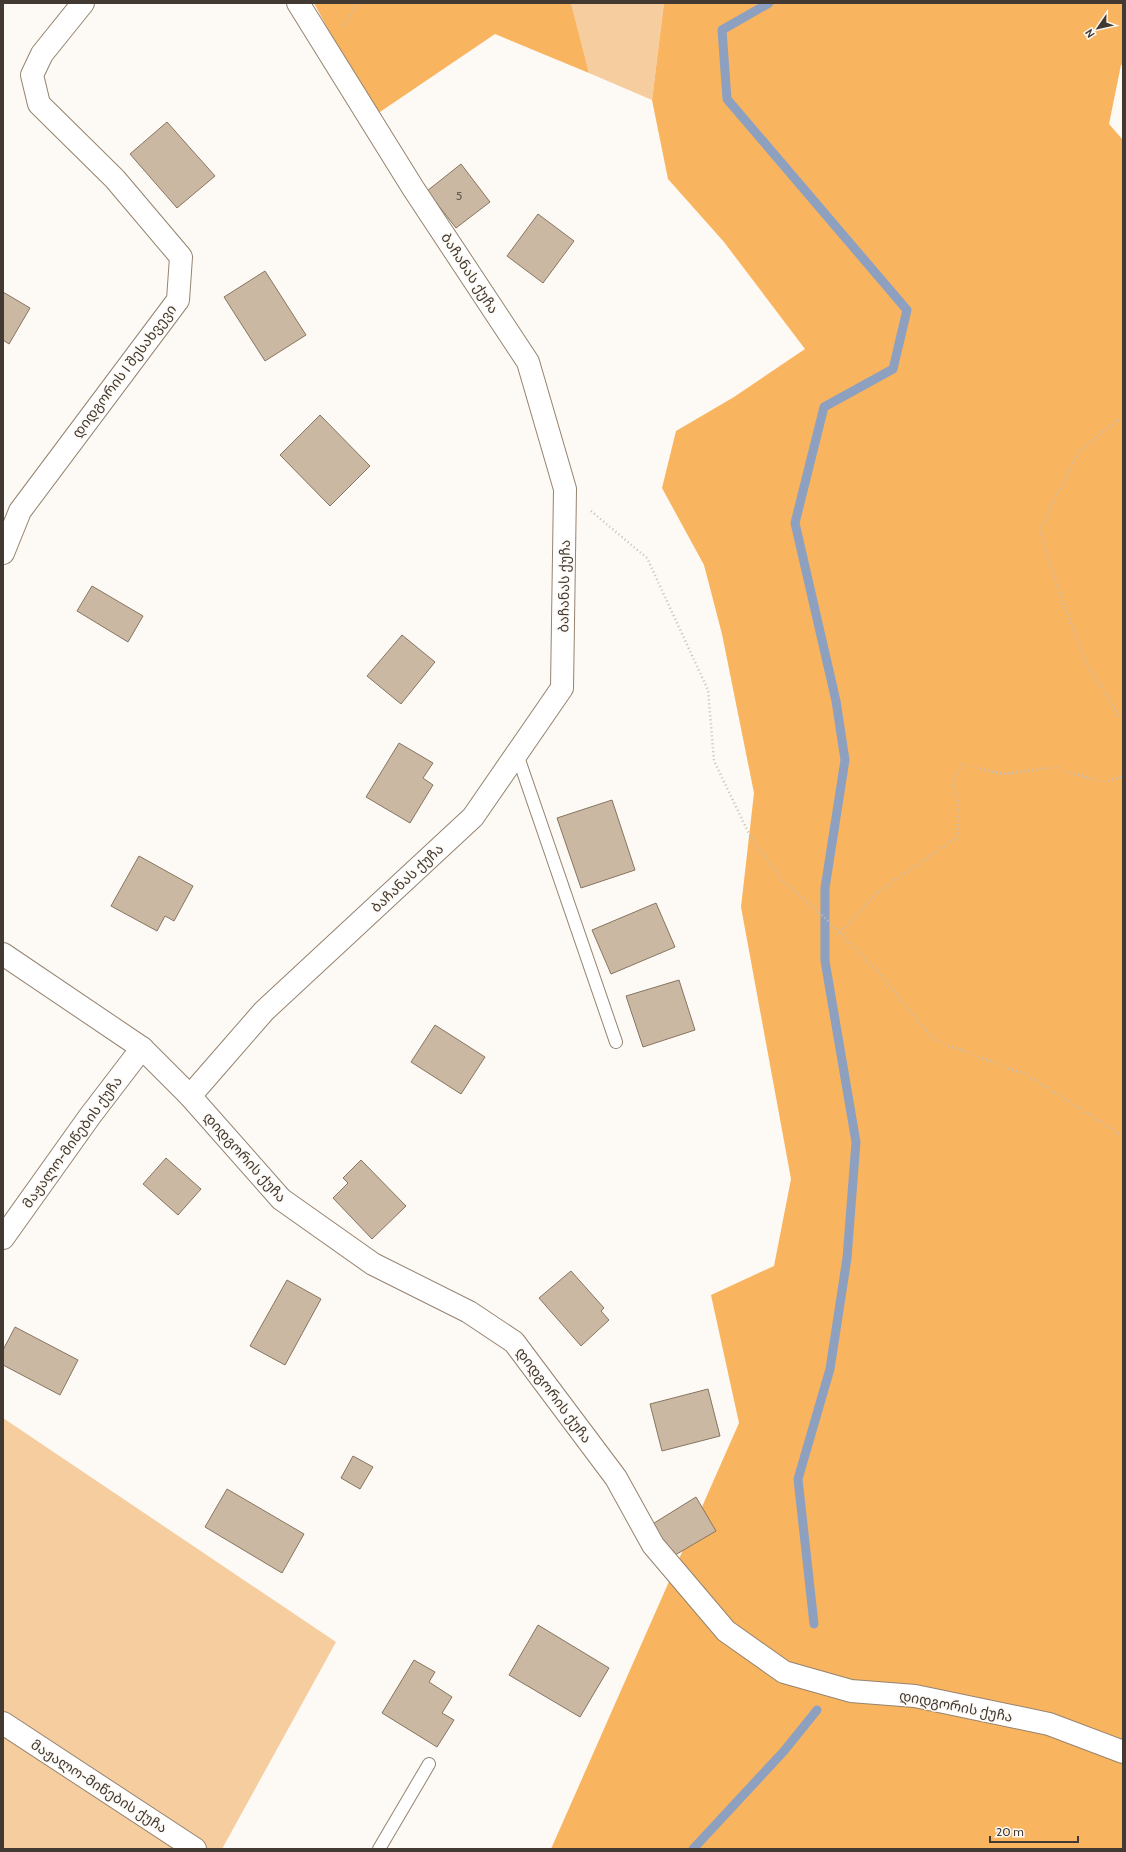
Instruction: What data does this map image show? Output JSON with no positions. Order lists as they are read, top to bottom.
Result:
{
  "streets": {
    "street": [
      "ბაჩანას ქუჩა",
      "დიდგორის I შესახვევი",
      "მაჟალო-მიწების ქუჩა",
      "დიდგორის ქუჩა"
    ]
  },
  "crossings": [
    ["ბაჩანას ქუჩა", "დიდგორის ქუჩა"],
    ["მაჟალო-მიწების ქუჩა", "დიდგორის ქუჩა"]
  ],
  "house_numbers": ["5"],
  "scale_bar": "20 m",
  "north": "bottom left"
}
